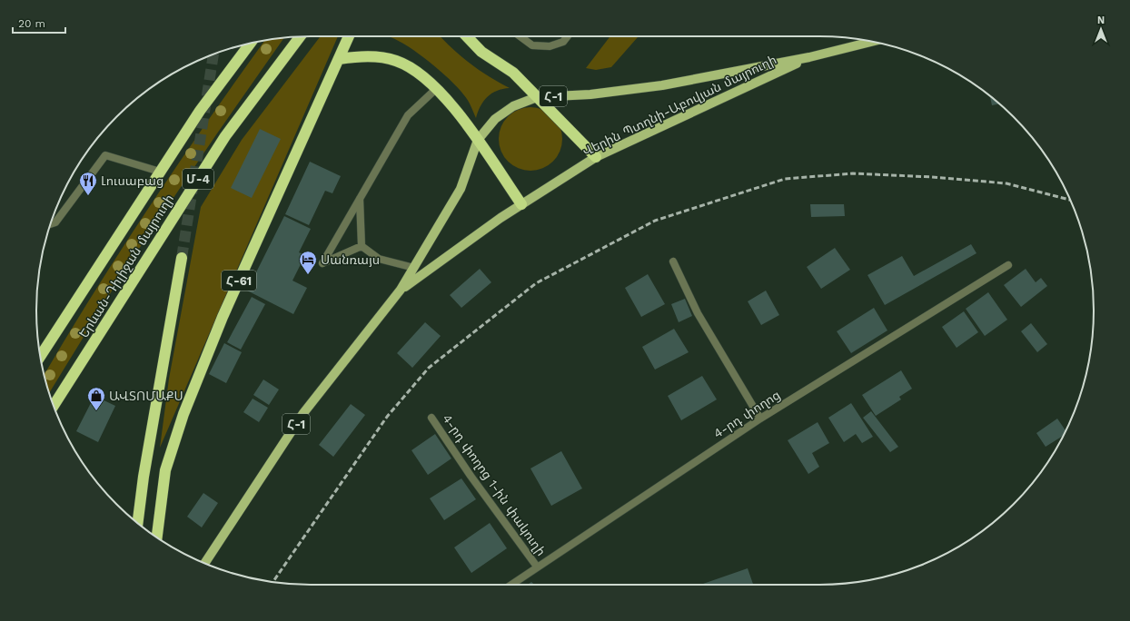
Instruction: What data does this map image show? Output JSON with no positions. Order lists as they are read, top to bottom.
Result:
{
  "streets": {
    "highway": ["Մ-4", "Երևան-Դիլիջան մայրուղի", "Հ-61"],
    "main road": ["Հ-1", "Վերին Պտղնի-Աբովյան մայրուղի"],
    "street": ["4-րդ փողոց", "4-րդ փողոց 1-ին փակուղի"]
  },
  "crossings": [
    ["4-րդ փողոց", "4-րդ փողոց 1-ին փակուղի"]
  ],
  "places": {
    "restaurant": ["Լուսաբաց"],
    "hotel": ["Սանռայս"],
    "shop": ["ԱՎՏՈՄԱՔՍ"]
  },
  "scale_bar": "20 m",
  "north": "top"
}
